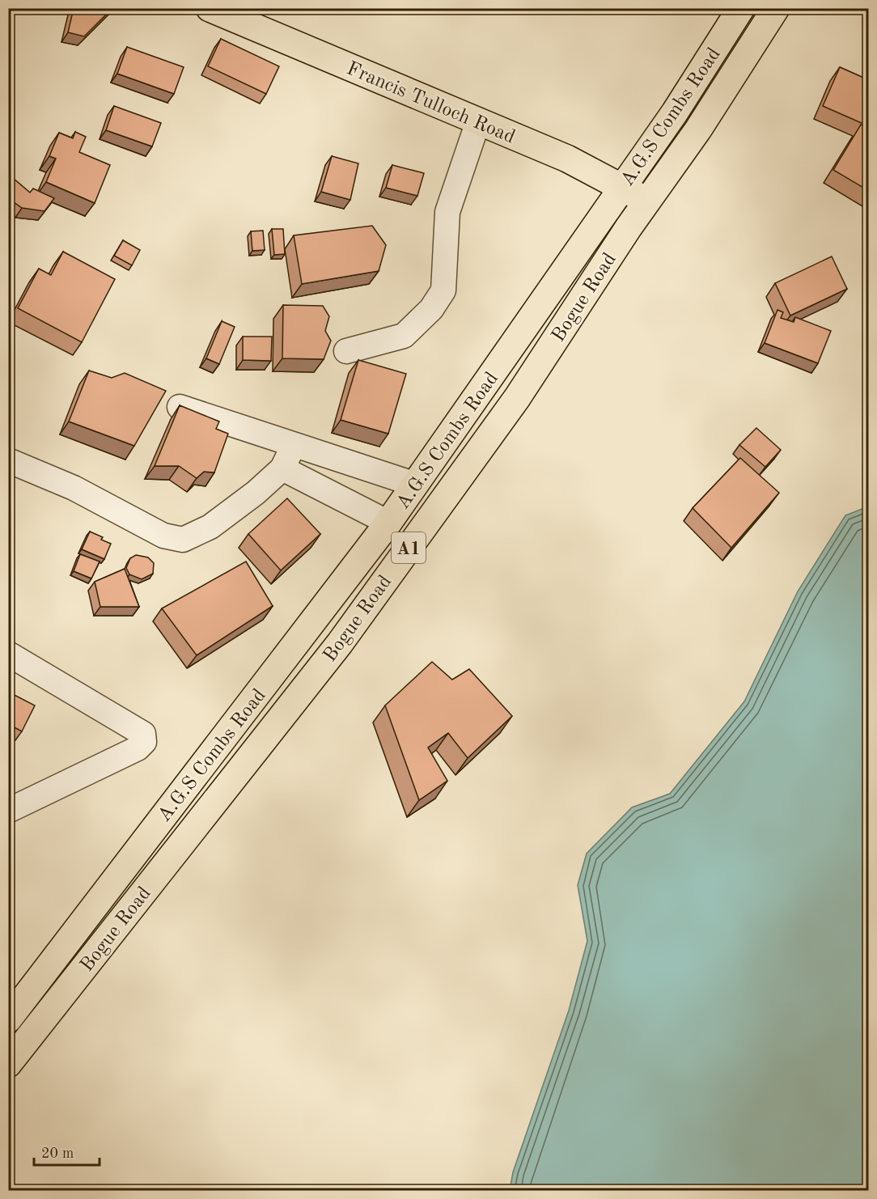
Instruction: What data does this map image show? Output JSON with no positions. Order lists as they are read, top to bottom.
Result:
{
  "streets": {
    "main road": [
      "Francis Tulloch Road",
      "A.G.S Combs Road",
      "Bogue Road",
      "A1"
    ]
  },
  "crossings": [
    ["Francis Tulloch Road", "A.G.S Combs Road"],
    ["Francis Tulloch Road", "Bogue Road"]
  ],
  "scale_bar": "20 m"
}
